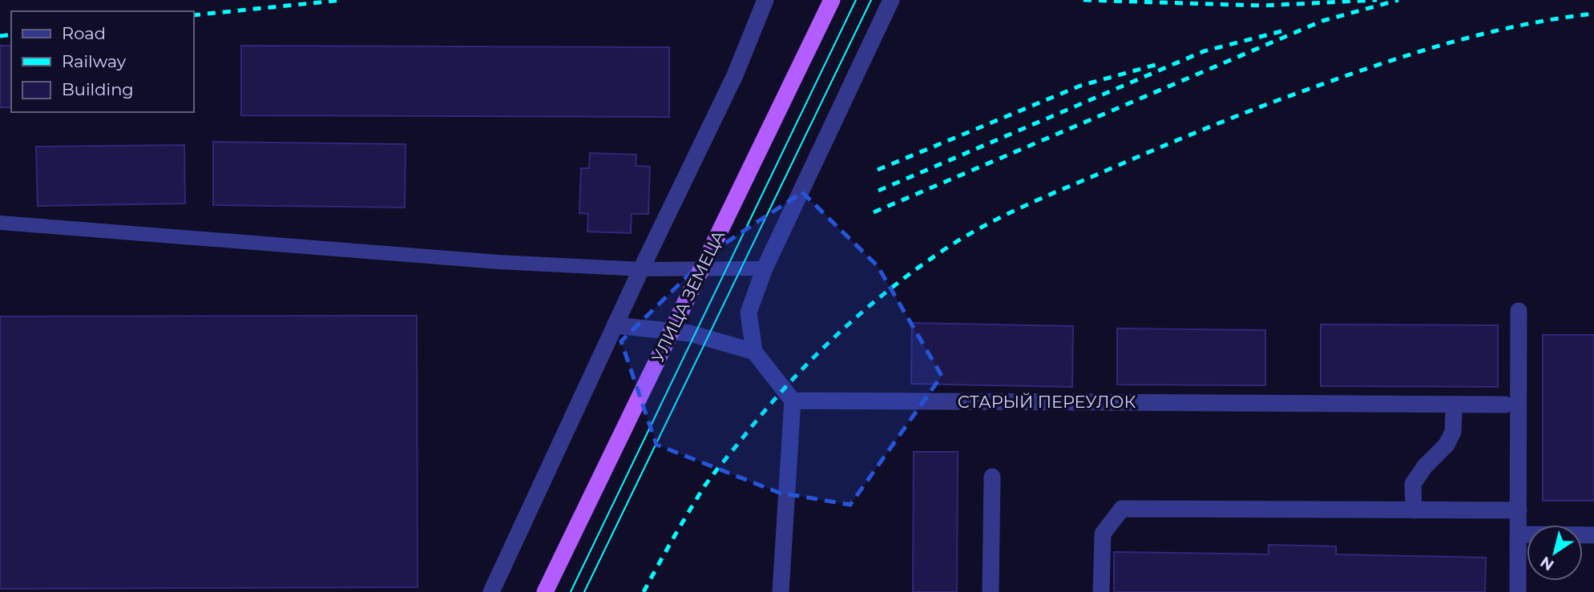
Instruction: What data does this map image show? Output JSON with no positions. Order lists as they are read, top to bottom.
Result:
{
  "streets": {
    "main road": ["УЛИЦА ЗЕМЕЦА"],
    "street": ["СТАРЫЙ ПЕРЕУЛОК"]
  },
  "legend": ["Road", "Railway", "Building"],
  "north": "bottom left"
}
